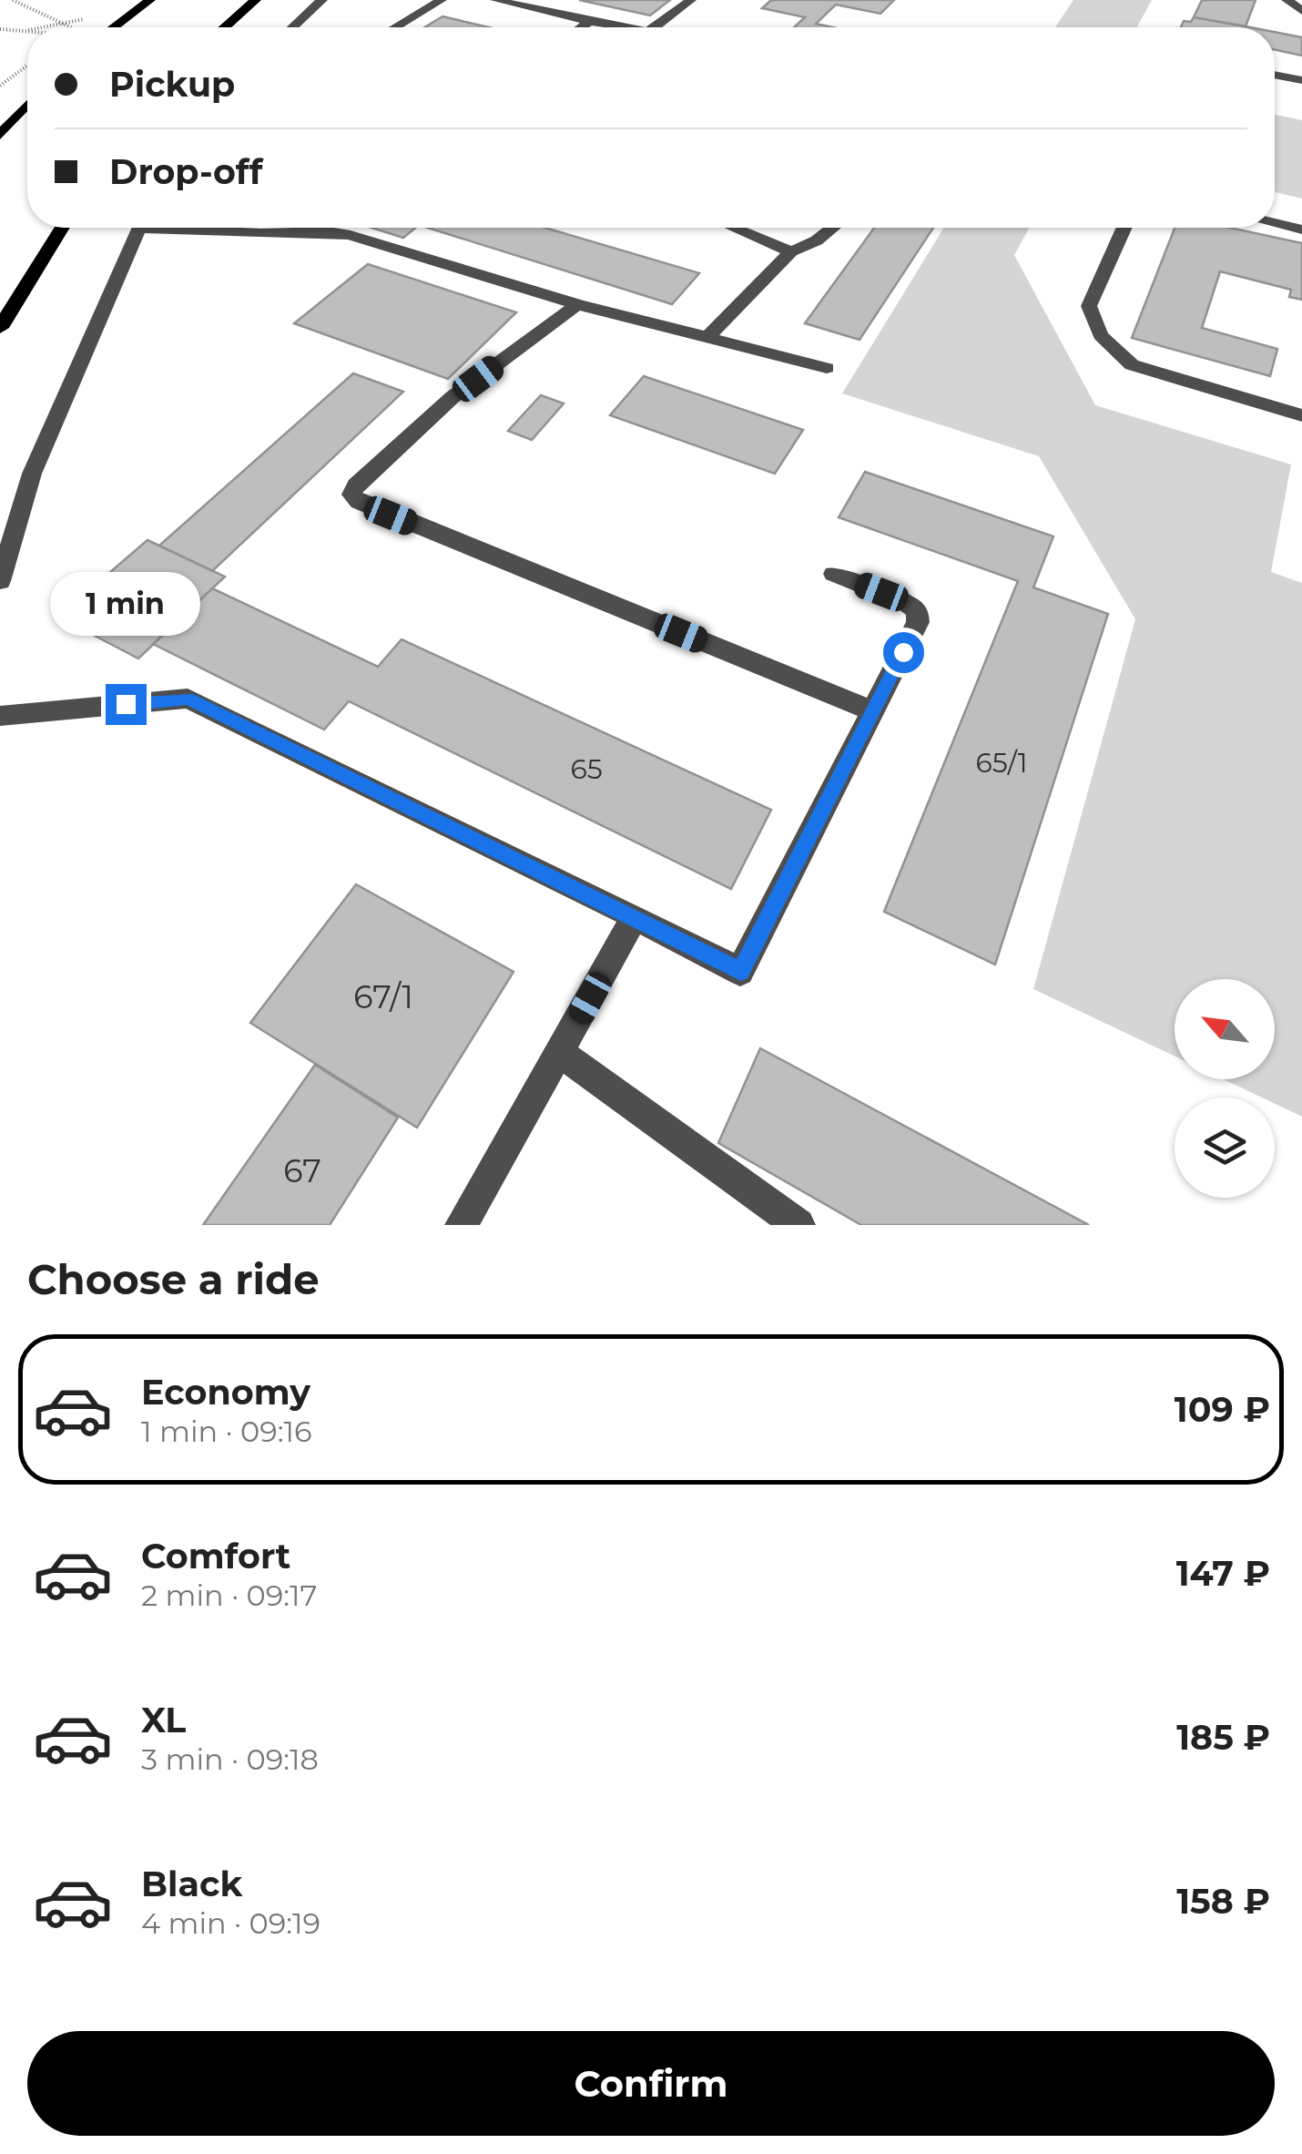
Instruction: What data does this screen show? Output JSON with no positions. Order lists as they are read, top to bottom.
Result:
{
  "house_numbers": [
    "65/1",
    "65",
    "67/1",
    "67"
  ],
  "north": "top left",
  "page": {
    "banner": ["Pickup", "Drop-off"],
    "bubble": "1 min",
    "heading": "Choose a ride",
    "list": [
      {
        "name": "Economy",
        "note": "1 min · 09:16",
        "value": "109 ₽"
      },
      {
        "name": "Comfort",
        "note": "2 min · 09:17",
        "value": "147 ₽"
      },
      {
        "name": "XL",
        "note": "3 min · 09:18",
        "value": "185 ₽"
      },
      {
        "name": "Black",
        "note": "4 min · 09:19",
        "value": "158 ₽"
      }
    ],
    "buttons": "Confirm"
  }
}
